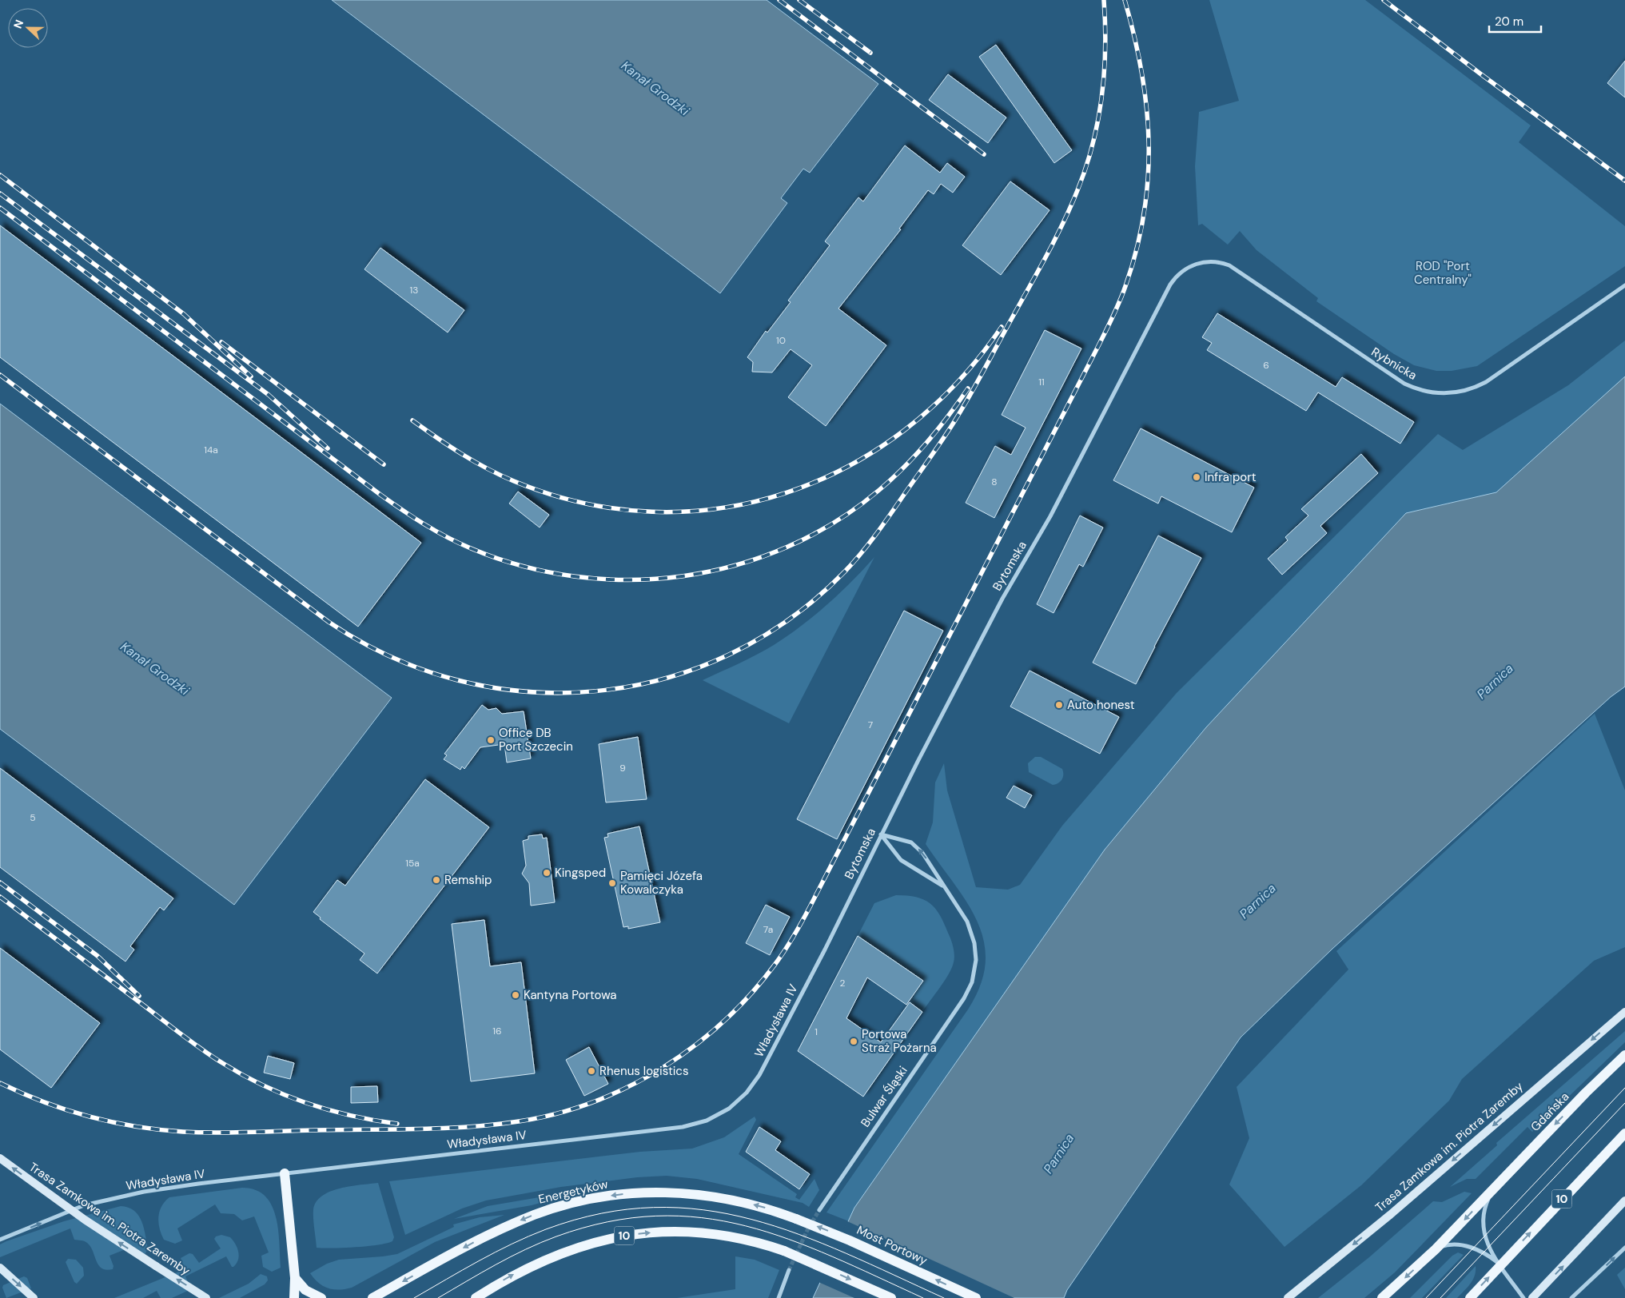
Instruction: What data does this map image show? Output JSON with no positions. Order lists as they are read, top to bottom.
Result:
{
  "streets": {
    "main road": [
      "Gdańska",
      "Trasa Zamkowa im. Piotra Zaremby",
      "Energetyków",
      "10",
      "Most Portowy"
    ],
    "street": [
      "Rybnicka",
      "Bytomska",
      "Władysława IV",
      "Bulwar Śląski"
    ]
  },
  "crossings": [
    ["Rybnicka", "Bytomska"],
    ["Bytomska", "Władysława IV"],
    ["Bytomska", "Bulwar Śląski"],
    ["Gdańska", "10"],
    ["Energetyków", "Most Portowy"]
  ],
  "one_way": ["Trasa Zamkowa im. Piotra Zaremby", "Most Portowy"],
  "water": ["Kanał Grodzki", "Parnica"],
  "parks": ["ROD \"Port Centralny\""],
  "places": [
    "Infra port",
    "Auto honest",
    "Office DB Port Szczecin",
    "Kingsped",
    "Remship",
    "Pamięci Józefa Kowalczyka",
    "Kantyna Portowa",
    "Portowa Straż Pożarna",
    "Rhenus logistics"
  ],
  "house_numbers": [
    "13",
    "10",
    "6",
    "11",
    "14a",
    "8",
    "7",
    "9",
    "5",
    "15a",
    "7a",
    "2",
    "16",
    "1"
  ],
  "scale_bar": "20 m",
  "north": "left"
}
